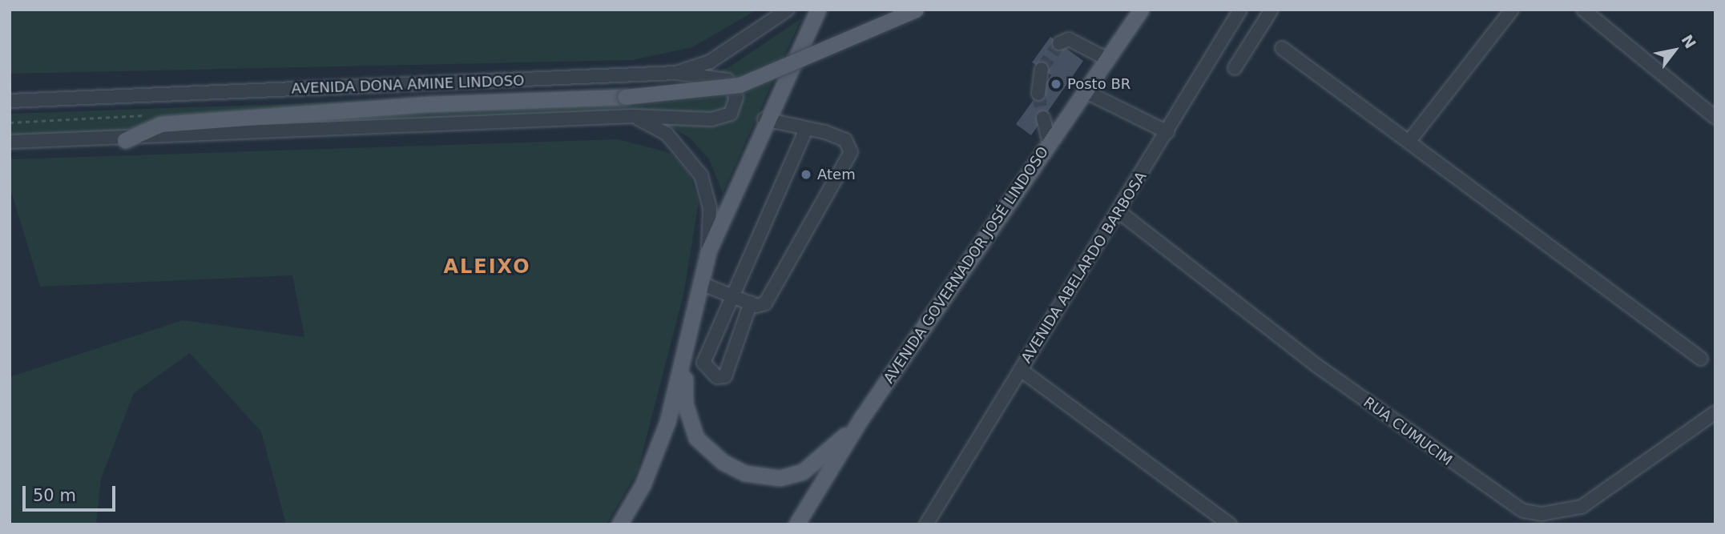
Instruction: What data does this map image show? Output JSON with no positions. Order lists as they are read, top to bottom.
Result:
{
  "streets": {
    "main road": ["AVENIDA GOVERNADOR JOSÉ LINDOSO"],
    "street": ["AVENIDA DONA AMINE LINDOSO", "AVENIDA ABELARDO BARBOSA", "RUA CUMUCIM"]
  },
  "crossings": [
    ["AVENIDA ABELARDO BARBOSA", "RUA CUMUCIM"]
  ],
  "districts": ["ALEIXO"],
  "places": ["Posto BR", "Atem"],
  "scale_bar": "50 m",
  "north": "top right"
}
